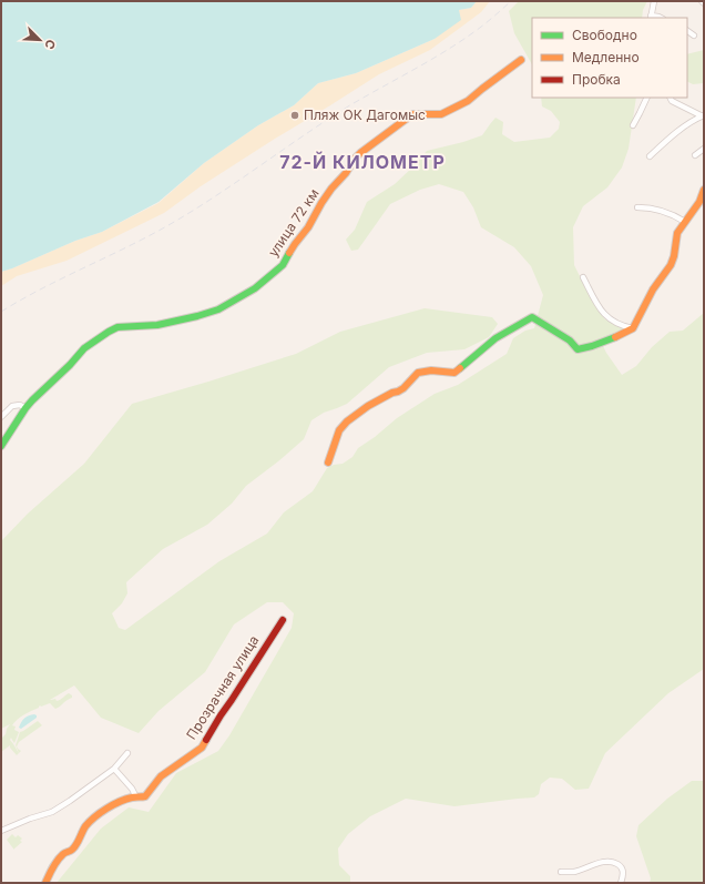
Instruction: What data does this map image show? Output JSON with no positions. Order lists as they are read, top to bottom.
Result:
{
  "streets": {
    "street": ["улица 72 км", "Прозрачная улица"]
  },
  "districts": ["72-Й КИЛОМЕТР"],
  "places": ["Пляж ОК Дагомыс"],
  "legend": ["Свободно", "Медленно", "Пробка"],
  "north": "bottom right"
}
